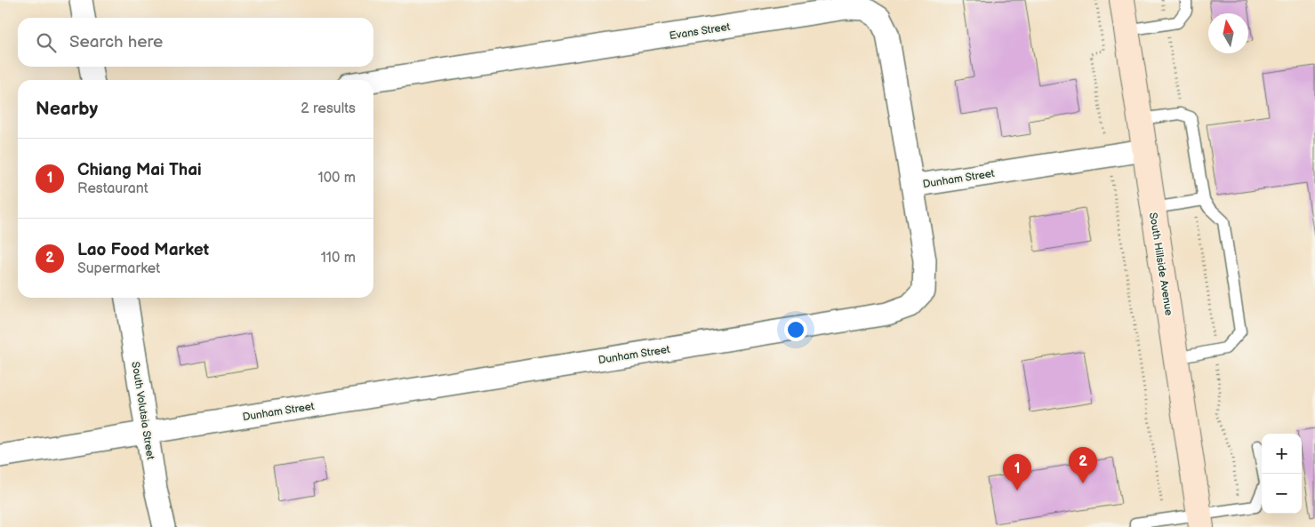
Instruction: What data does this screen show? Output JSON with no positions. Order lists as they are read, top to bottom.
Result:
{
  "streets": {
    "main road": ["South Hillside Avenue"],
    "street": ["Evans Street", "Dunham Street", "South Volutsia Street"]
  },
  "crossings": [
    ["Evans Street", "Dunham Street"],
    ["Dunham Street", "South Hillside Avenue"],
    ["Dunham Street", "South Volutsia Street"]
  ],
  "north": "top",
  "page": {
    "search": "Search here",
    "heading": ["Nearby", "2 results"],
    "list": [
      {
        "mark": "1",
        "name": "Chiang Mai Thai",
        "note": "Restaurant",
        "value": "100 m"
      },
      {
        "mark": "2",
        "name": "Lao Food Market",
        "note": "Supermarket",
        "value": "110 m"
      }
    ],
    "map_buttons": ["+", "−"],
    "pins": ["2", "1"]
  }
}
